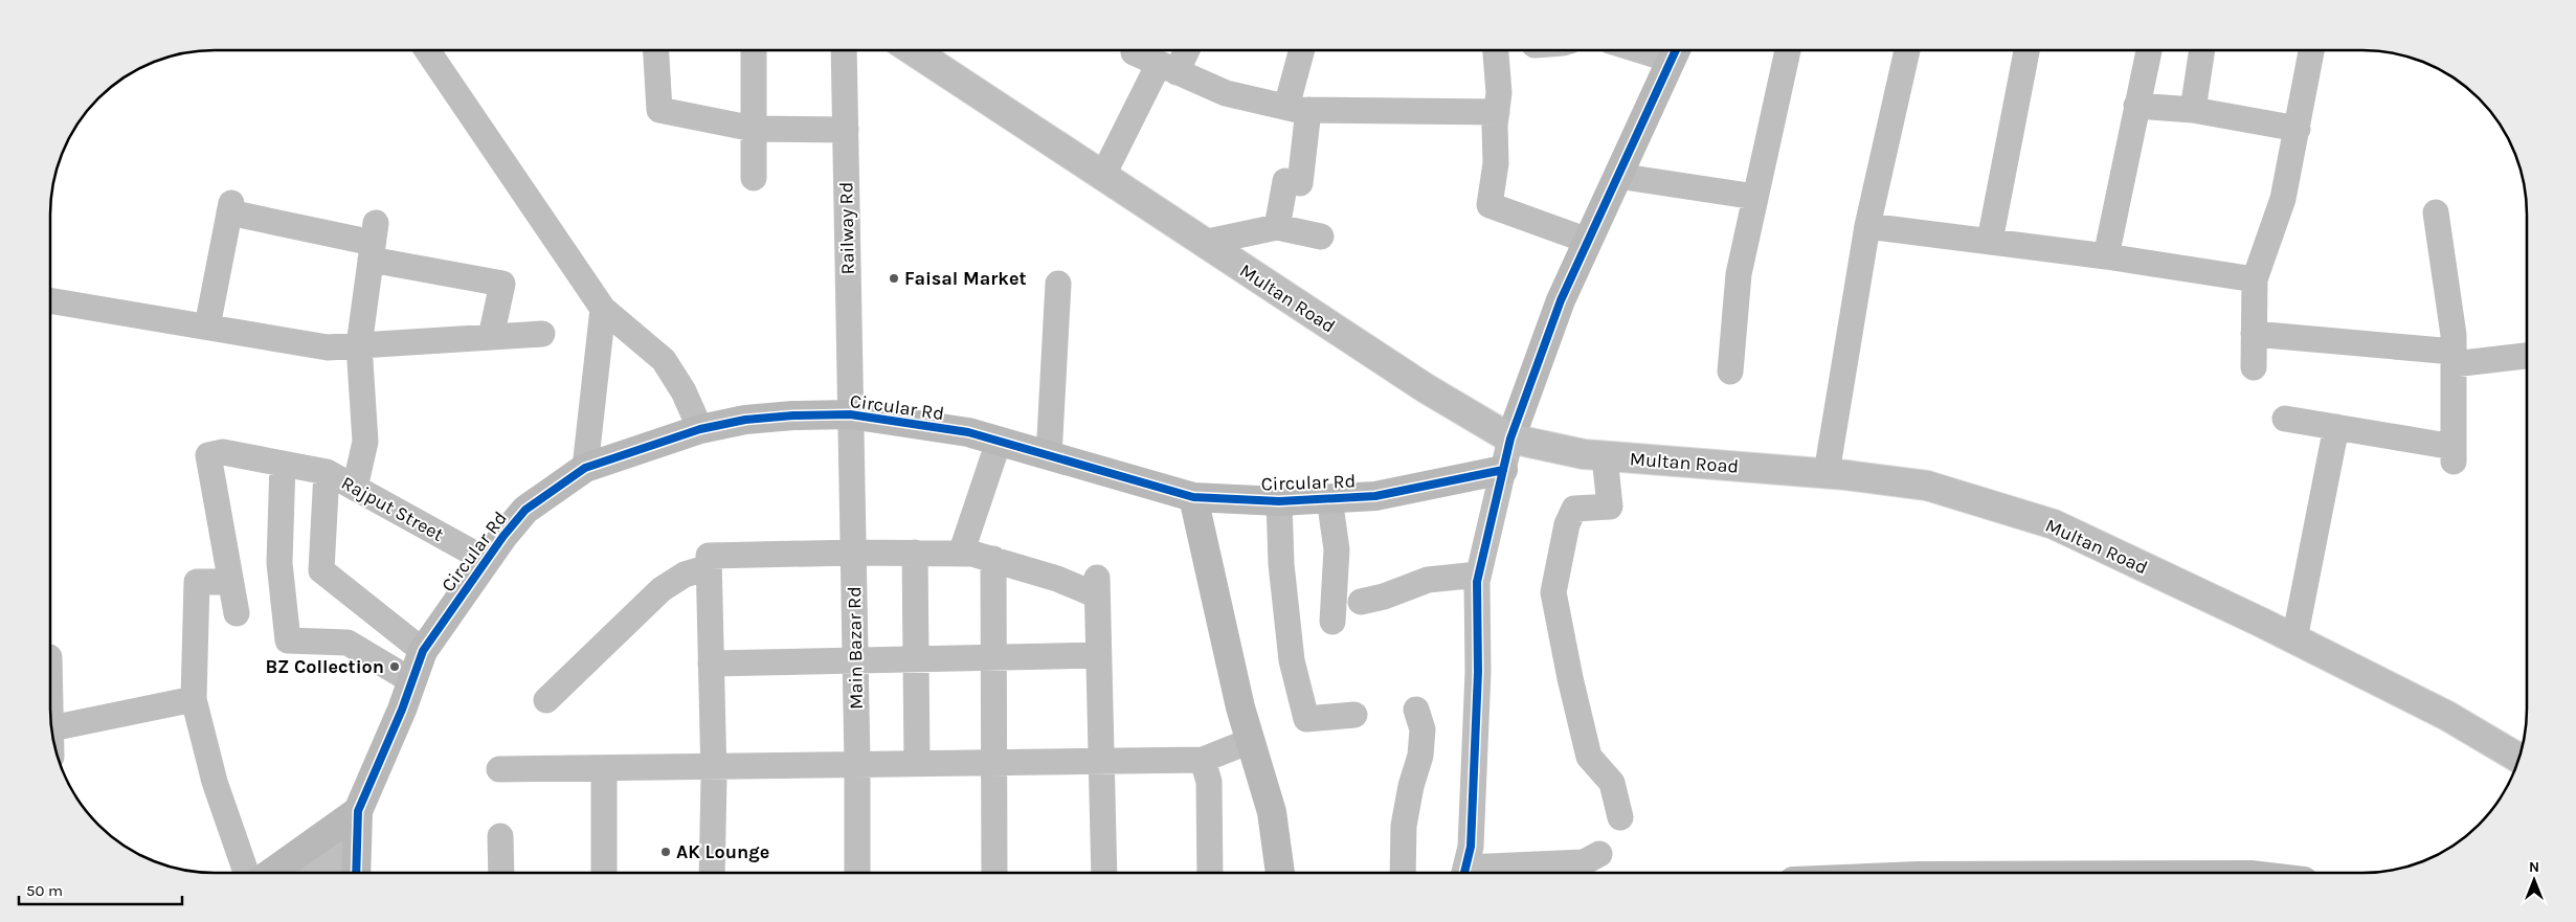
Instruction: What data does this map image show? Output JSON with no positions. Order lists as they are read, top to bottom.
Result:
{
  "streets": {
    "main road": ["Multan Road"],
    "street": [
      "Railway Rd",
      "Circular Rd",
      "Rajput Street",
      "Main Bazar Rd"
    ]
  },
  "crossings": [
    ["Railway Rd", "Circular Rd"],
    ["Railway Rd", "Main Bazar Rd"],
    ["Circular Rd", "Rajput Street"],
    ["Circular Rd", "Main Bazar Rd"]
  ],
  "places": ["Faisal Market", "BZ Collection", "AK Lounge"],
  "scale_bar": "50 m",
  "north": "top"
}
